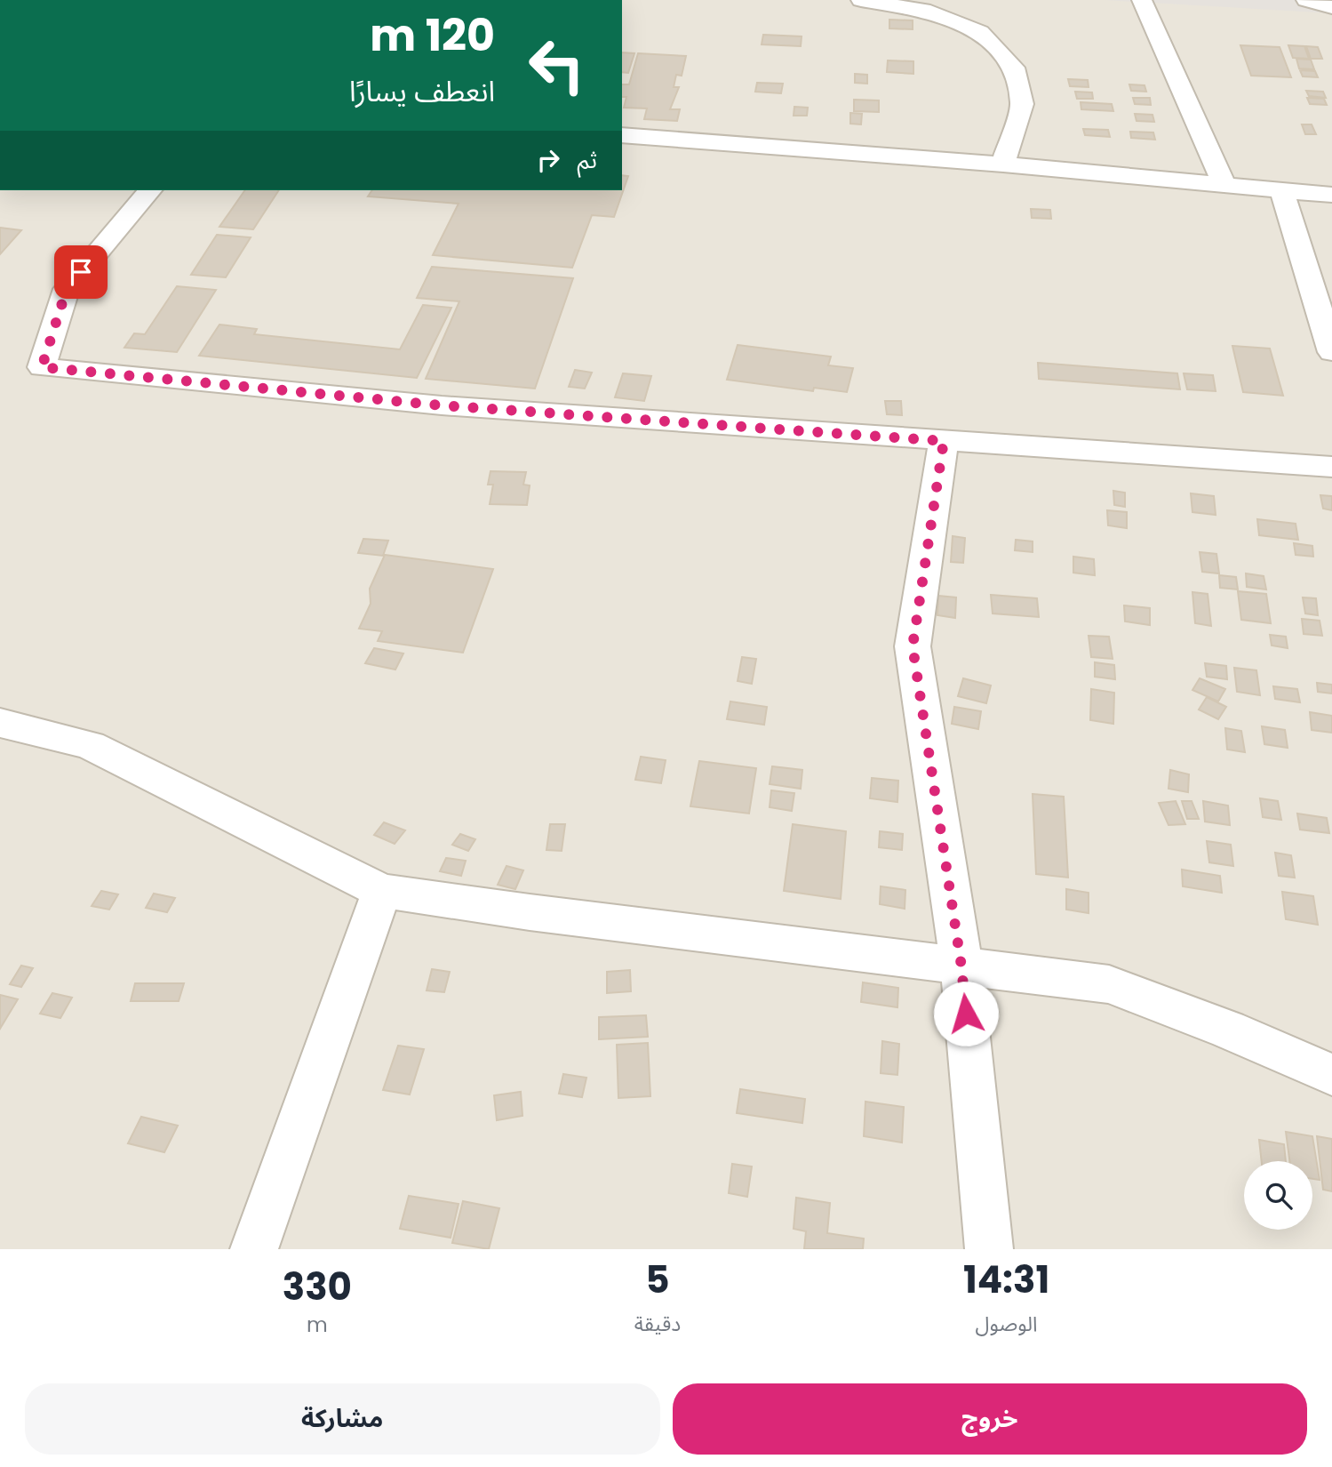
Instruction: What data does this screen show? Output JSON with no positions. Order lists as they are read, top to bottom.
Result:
{
  "page": {
    "turn": ["120 m", "انعطف يسارًا"],
    "then": "ثم",
    "eta": [
      "14:31",
      "الوصول",
      "5",
      "دقيقة",
      "330",
      "m"
    ],
    "buttons": ["خروج", "مشاركة"]
  }
}
